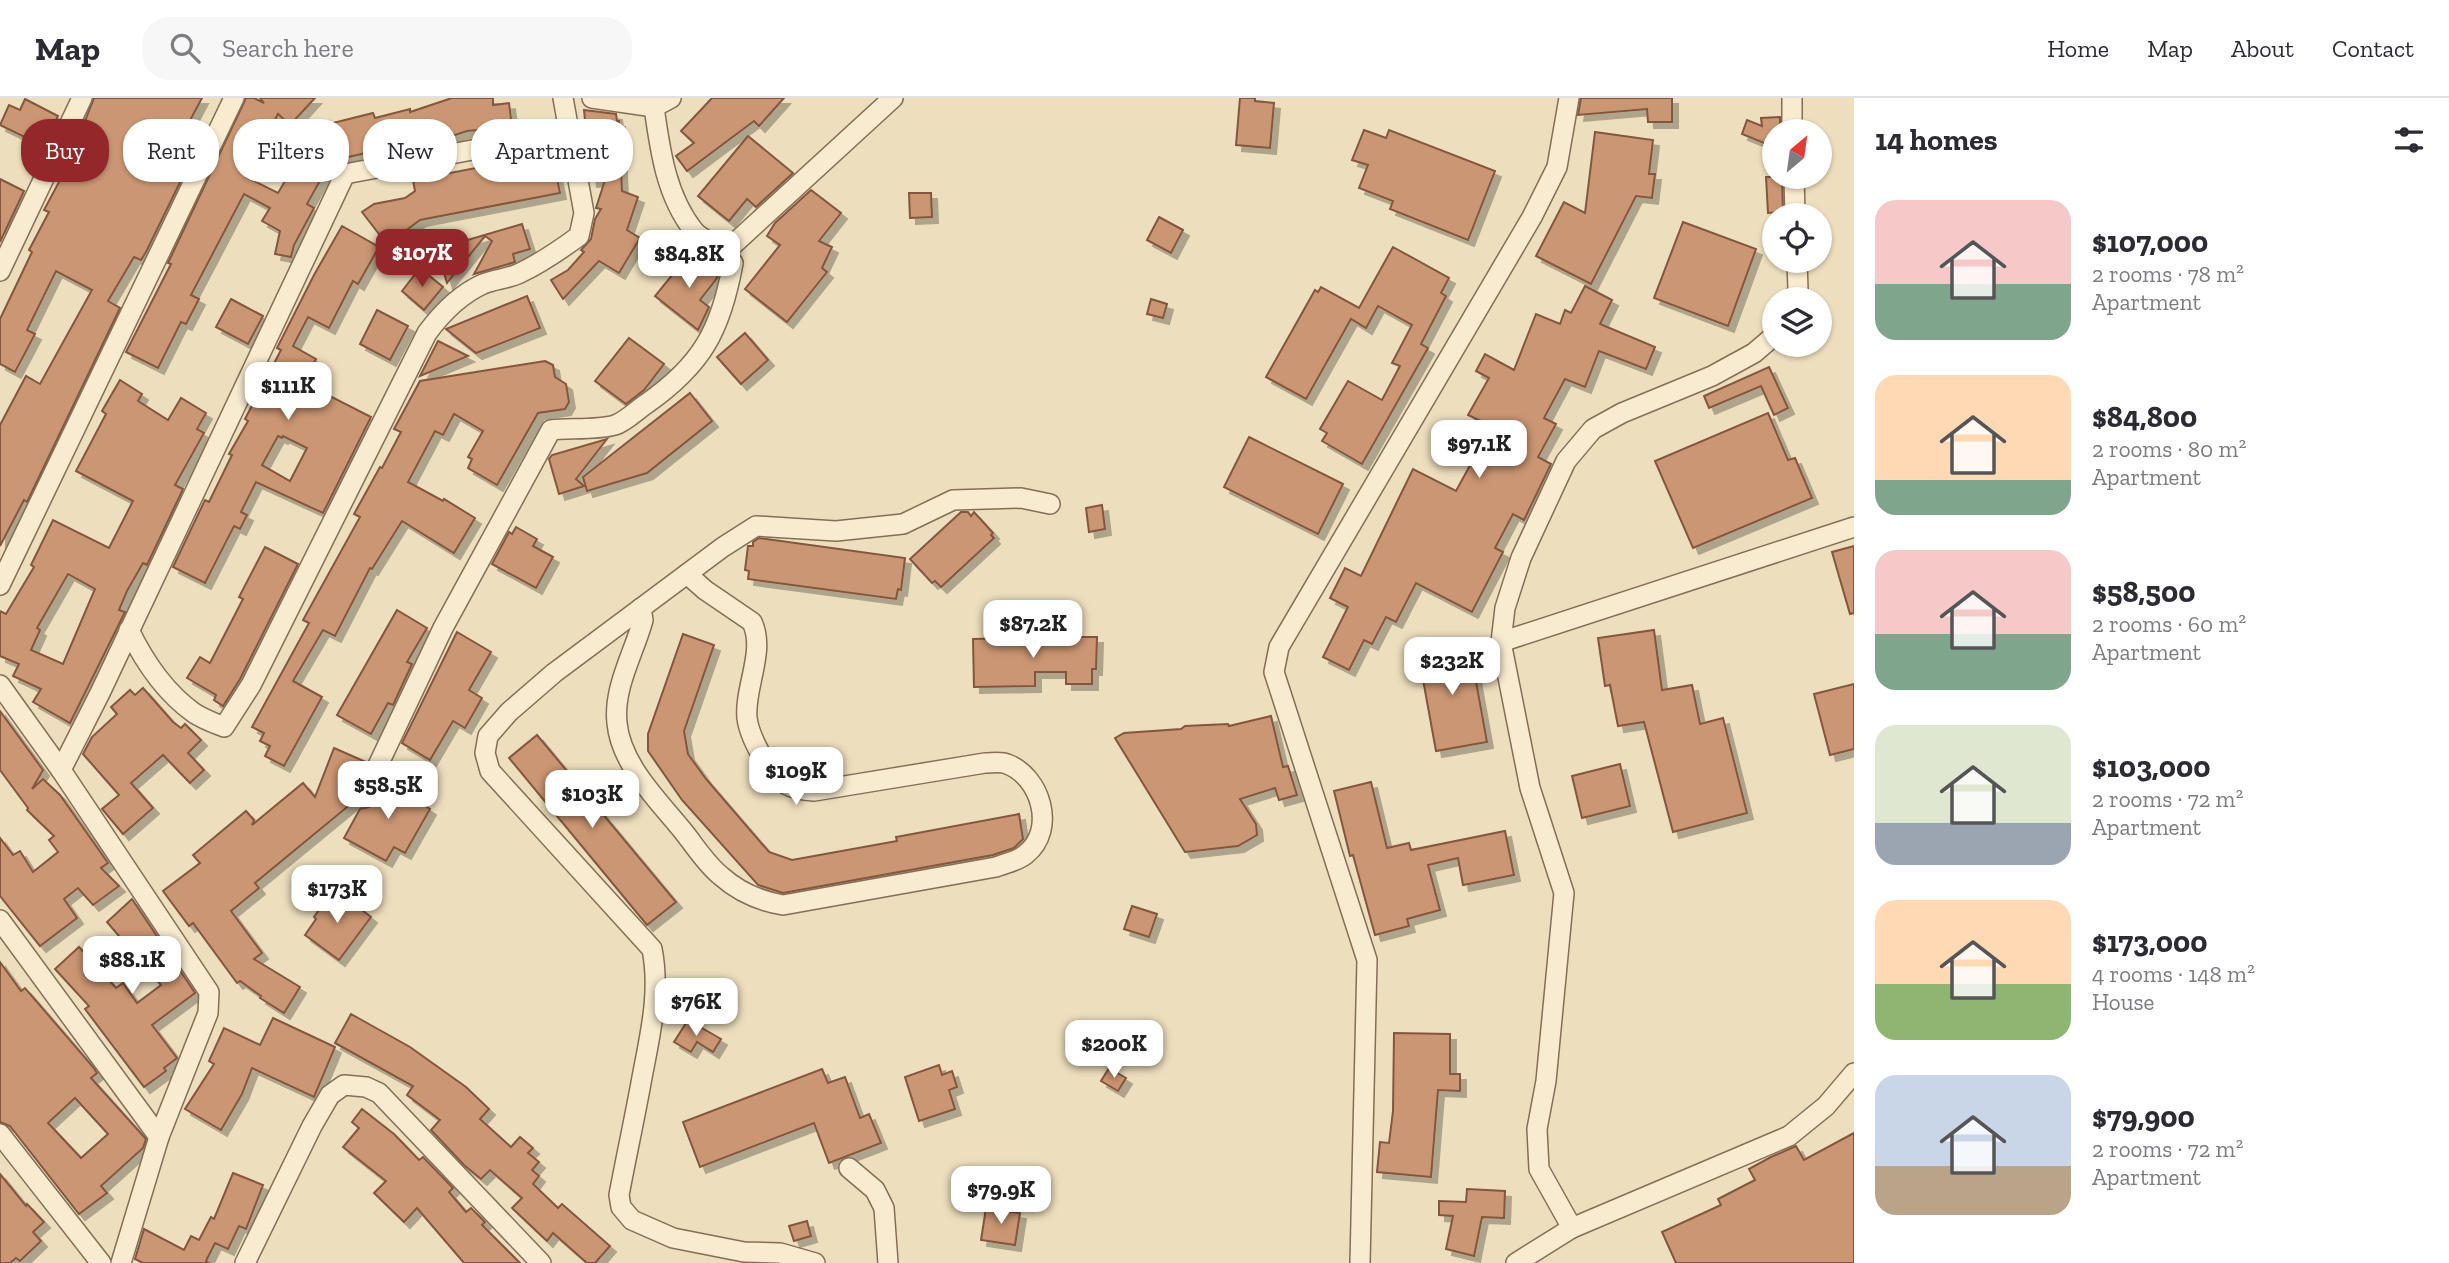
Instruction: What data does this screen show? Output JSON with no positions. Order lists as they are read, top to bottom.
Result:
{
  "north": "top right",
  "page": {
    "header": "Map",
    "search": "Search here",
    "nav": [
      "Home",
      "Map",
      "About",
      "Contact"
    ],
    "heading": "14 homes",
    "chip": [
      "Buy",
      "Rent",
      "Filters",
      "New",
      "Apartment"
    ],
    "list": [
      {
        "name": "$107,000",
        "note": "2 rooms · 78 m² · Apartment"
      },
      {
        "name": "$84,800",
        "note": "2 rooms · 80 m² · Apartment"
      },
      {
        "name": "$58,500",
        "note": "2 rooms · 60 m² · Apartment"
      },
      {
        "name": "$103,000",
        "note": "2 rooms · 72 m² · Apartment"
      },
      {
        "name": "$173,000",
        "note": "4 rooms · 148 m² · House"
      },
      {
        "name": "$79,900",
        "note": "2 rooms · 72 m² · Apartment"
      }
    ],
    "price": [
      "$107K",
      "$84.8K",
      "$111K",
      "$97.1K",
      "$87.2K",
      "$232K",
      "$109K",
      "$58.5K",
      "$103K",
      "$173K",
      "$88.1K",
      "$76K",
      "$200K",
      "$79.9K"
    ]
  }
}
